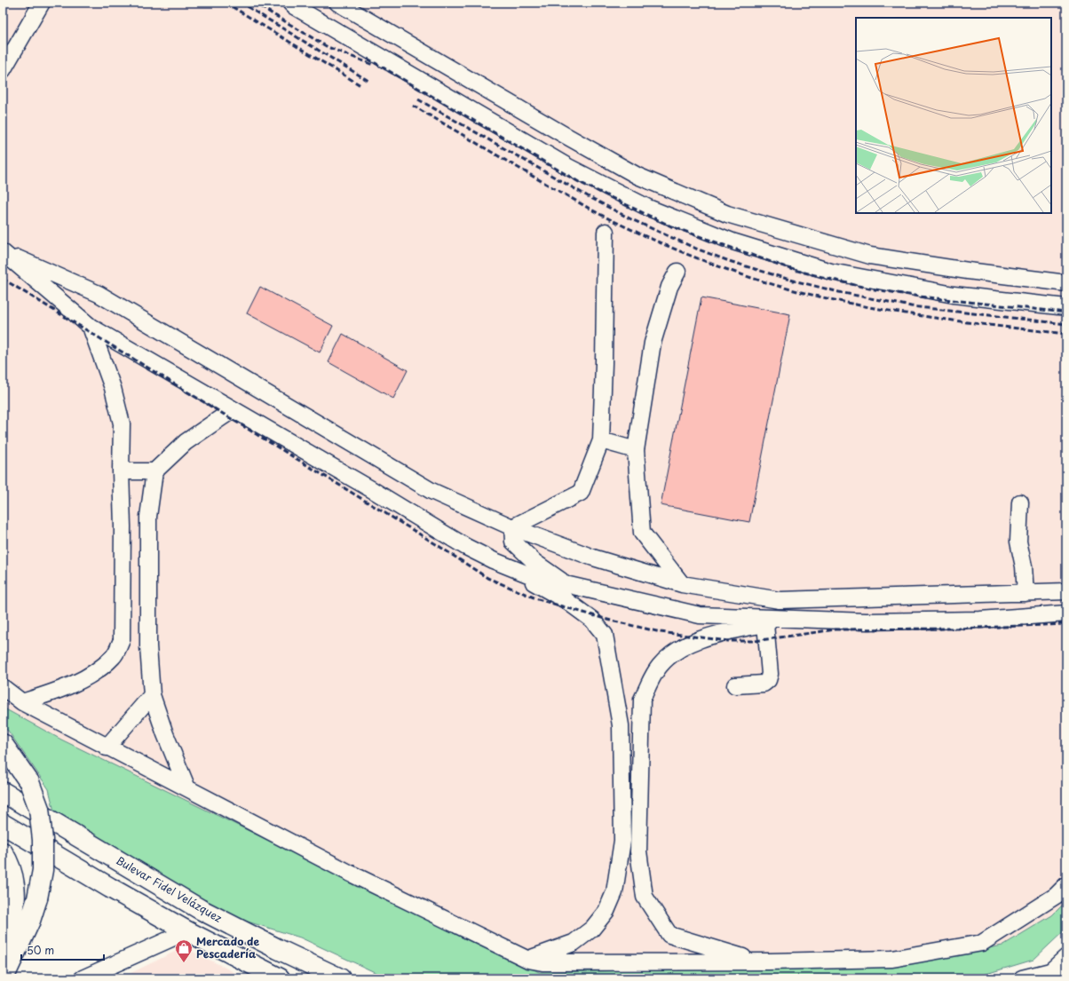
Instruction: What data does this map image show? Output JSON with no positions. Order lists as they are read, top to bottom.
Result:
{
  "streets": {
    "main road": ["Bulevar Fidel Velázquez"]
  },
  "places": {
    "shop": ["Mercado de Pescadería"]
  },
  "scale_bar": "50 m"
}
